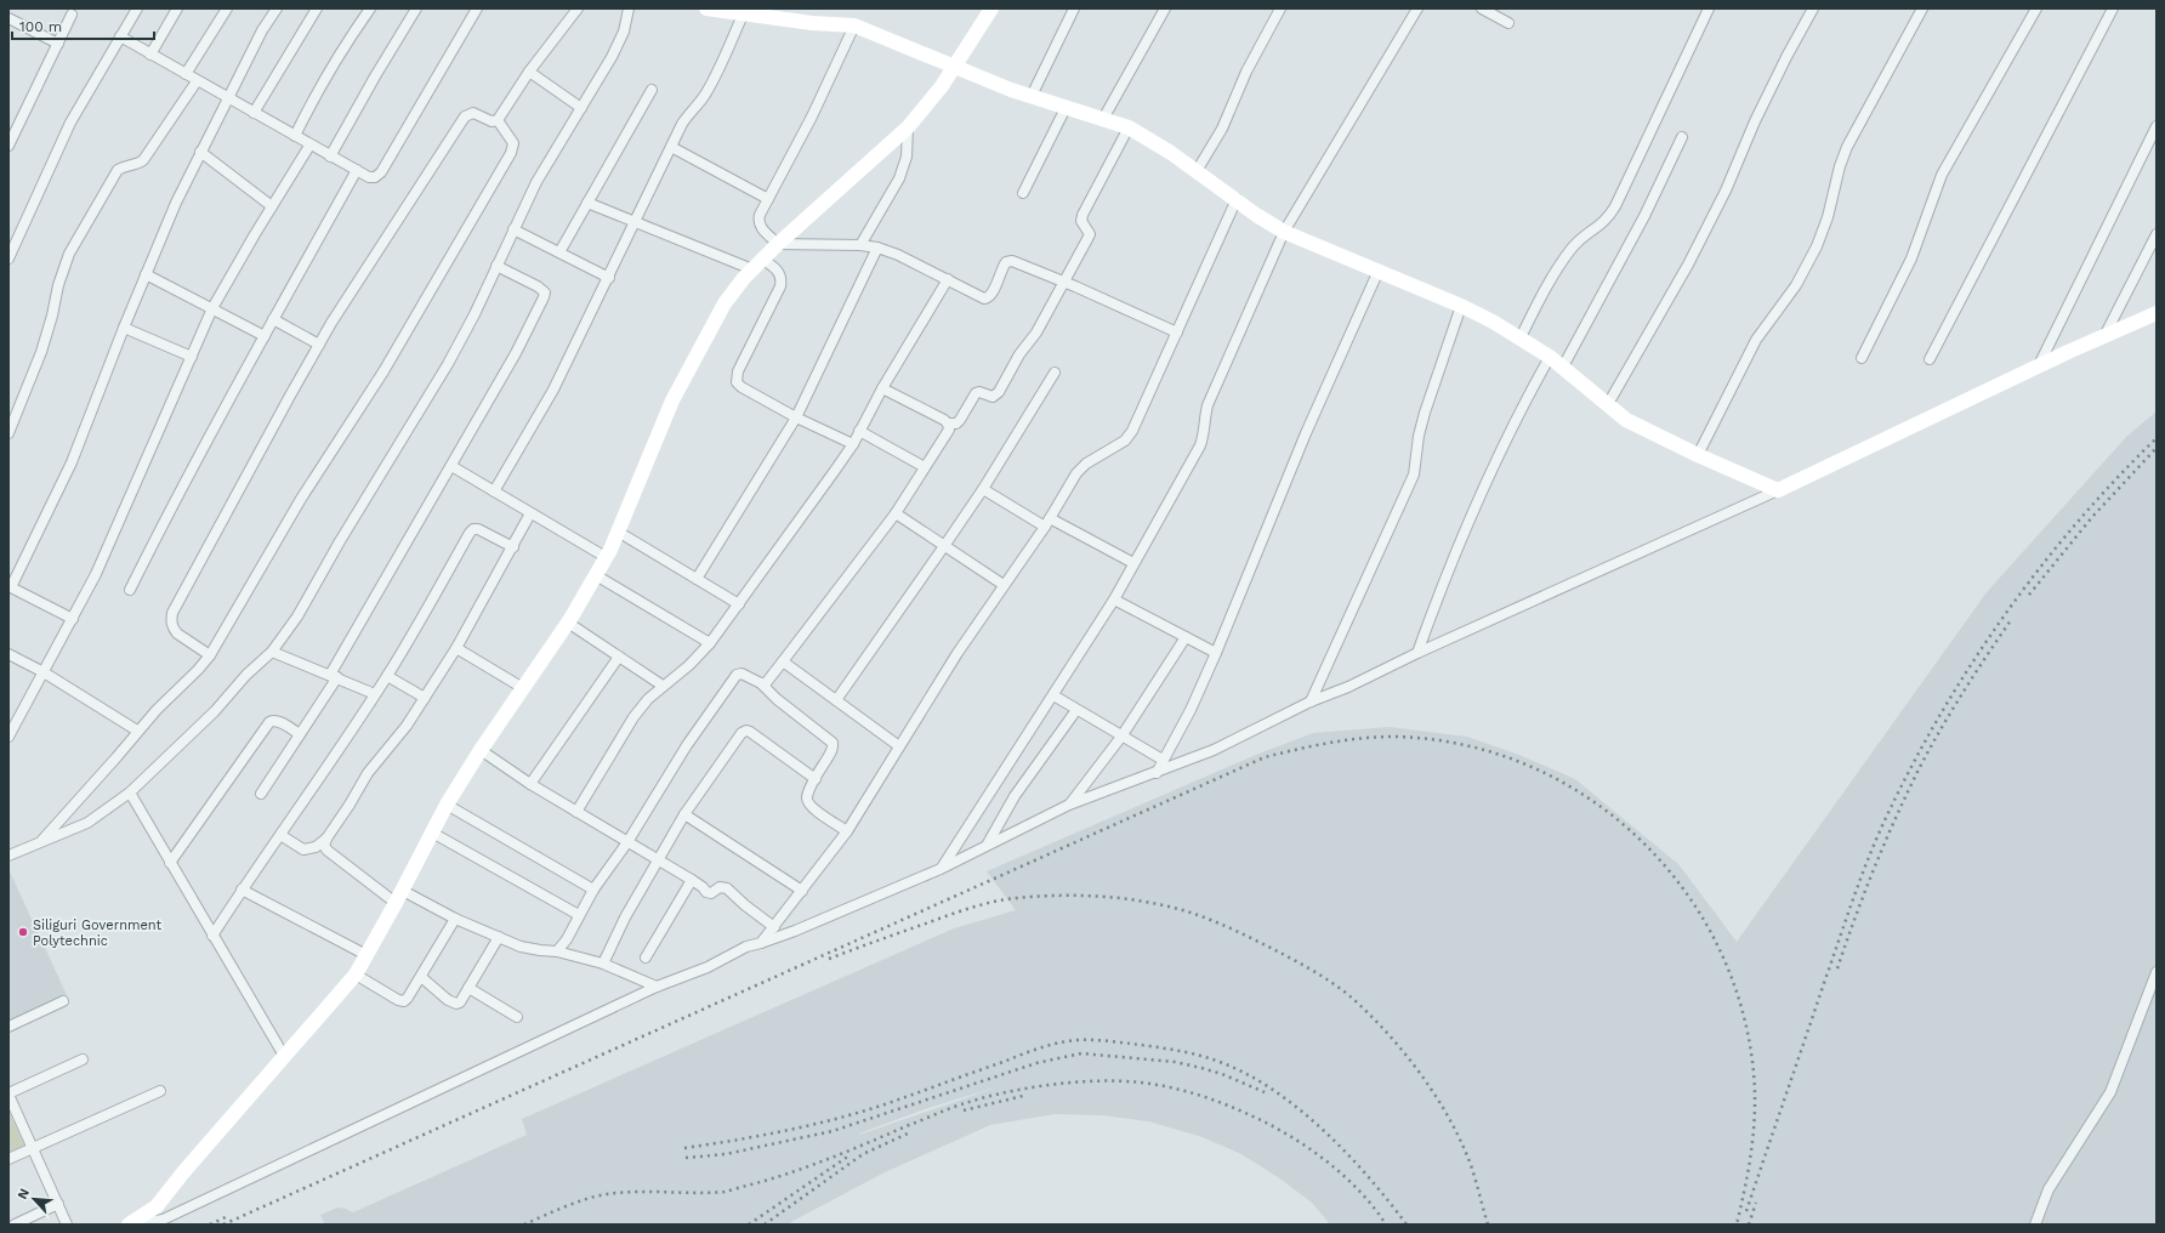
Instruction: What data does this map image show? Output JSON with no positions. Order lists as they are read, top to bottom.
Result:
{
  "places": ["Siliguri Government Polytechnic"],
  "scale_bar": "100 m",
  "north": "top left"
}
